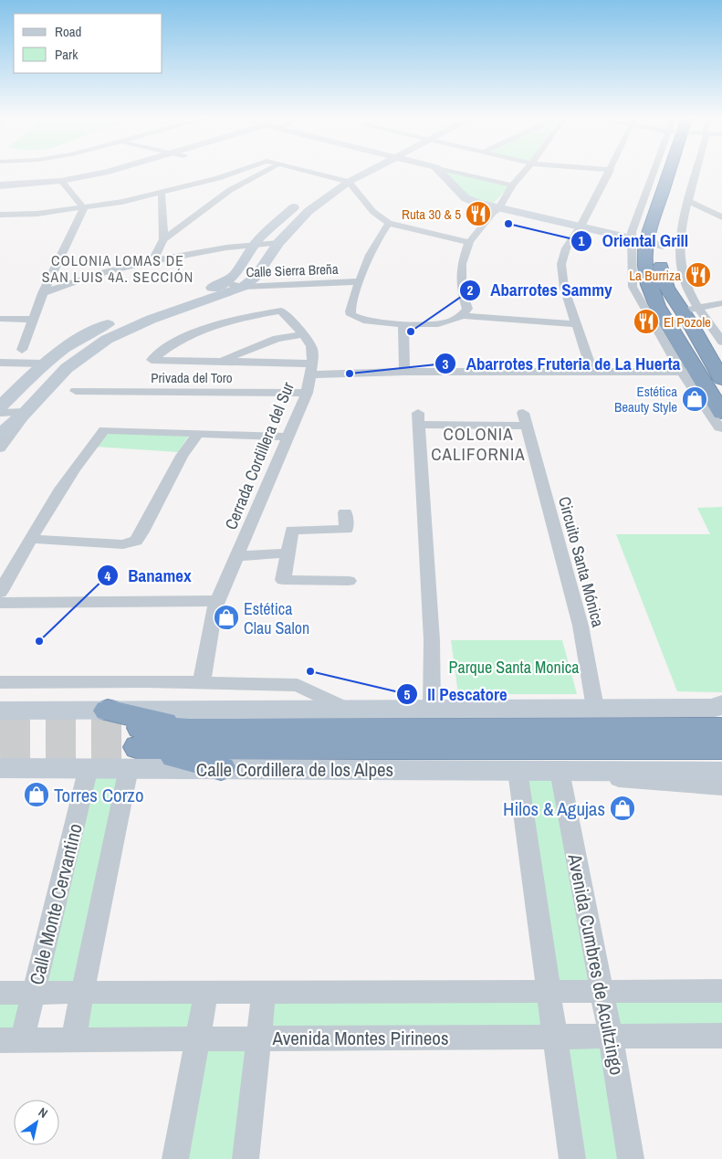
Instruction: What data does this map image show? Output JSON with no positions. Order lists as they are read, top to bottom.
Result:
{
  "streets": {
    "highway": ["Calle Cordillera de los Alpes"],
    "street": [
      "Calle Sierra Breña",
      "Privada del Toro",
      "Cerrada Cordillera del Sur",
      "Circuito Santa Mónica",
      "Calle Monte Cervantino",
      "Avenida Cumbres de Acultzingo",
      "Avenida Montes Pirineos"
    ]
  },
  "crossings": [
    ["Privada del Toro", "Cerrada Cordillera del Sur"],
    ["Cerrada Cordillera del Sur", "Calle Cordillera de los Alpes"],
    ["Circuito Santa Mónica", "Calle Cordillera de los Alpes"],
    ["Calle Cordillera de los Alpes", "Calle Monte Cervantino"],
    ["Calle Cordillera de los Alpes", "Avenida Cumbres de Acultzingo"],
    ["Calle Monte Cervantino", "Avenida Montes Pirineos"],
    ["Avenida Cumbres de Acultzingo", "Avenida Montes Pirineos"]
  ],
  "districts": ["COLONIA LOMAS DE SAN LUIS 4A. SECCIÓN", "COLONIA CALIFORNIA"],
  "parks": ["Parque Santa Monica"],
  "places": {
    "restaurant": ["Ruta 30 & 5", "La Burriza", "El Pozole"],
    "other": [
      "Oriental Grill",
      "Abarrotes Sammy",
      "Abarrotes Fruteria de La Huerta",
      "Banamex",
      "Il Pescatore"
    ],
    "shop": [
      "Estética Beauty Style",
      "Estética Clau Salon",
      "Torres Corzo",
      "Hilos & Agujas"
    ]
  },
  "legend": ["Road", "Park"],
  "north": "top right"
}
